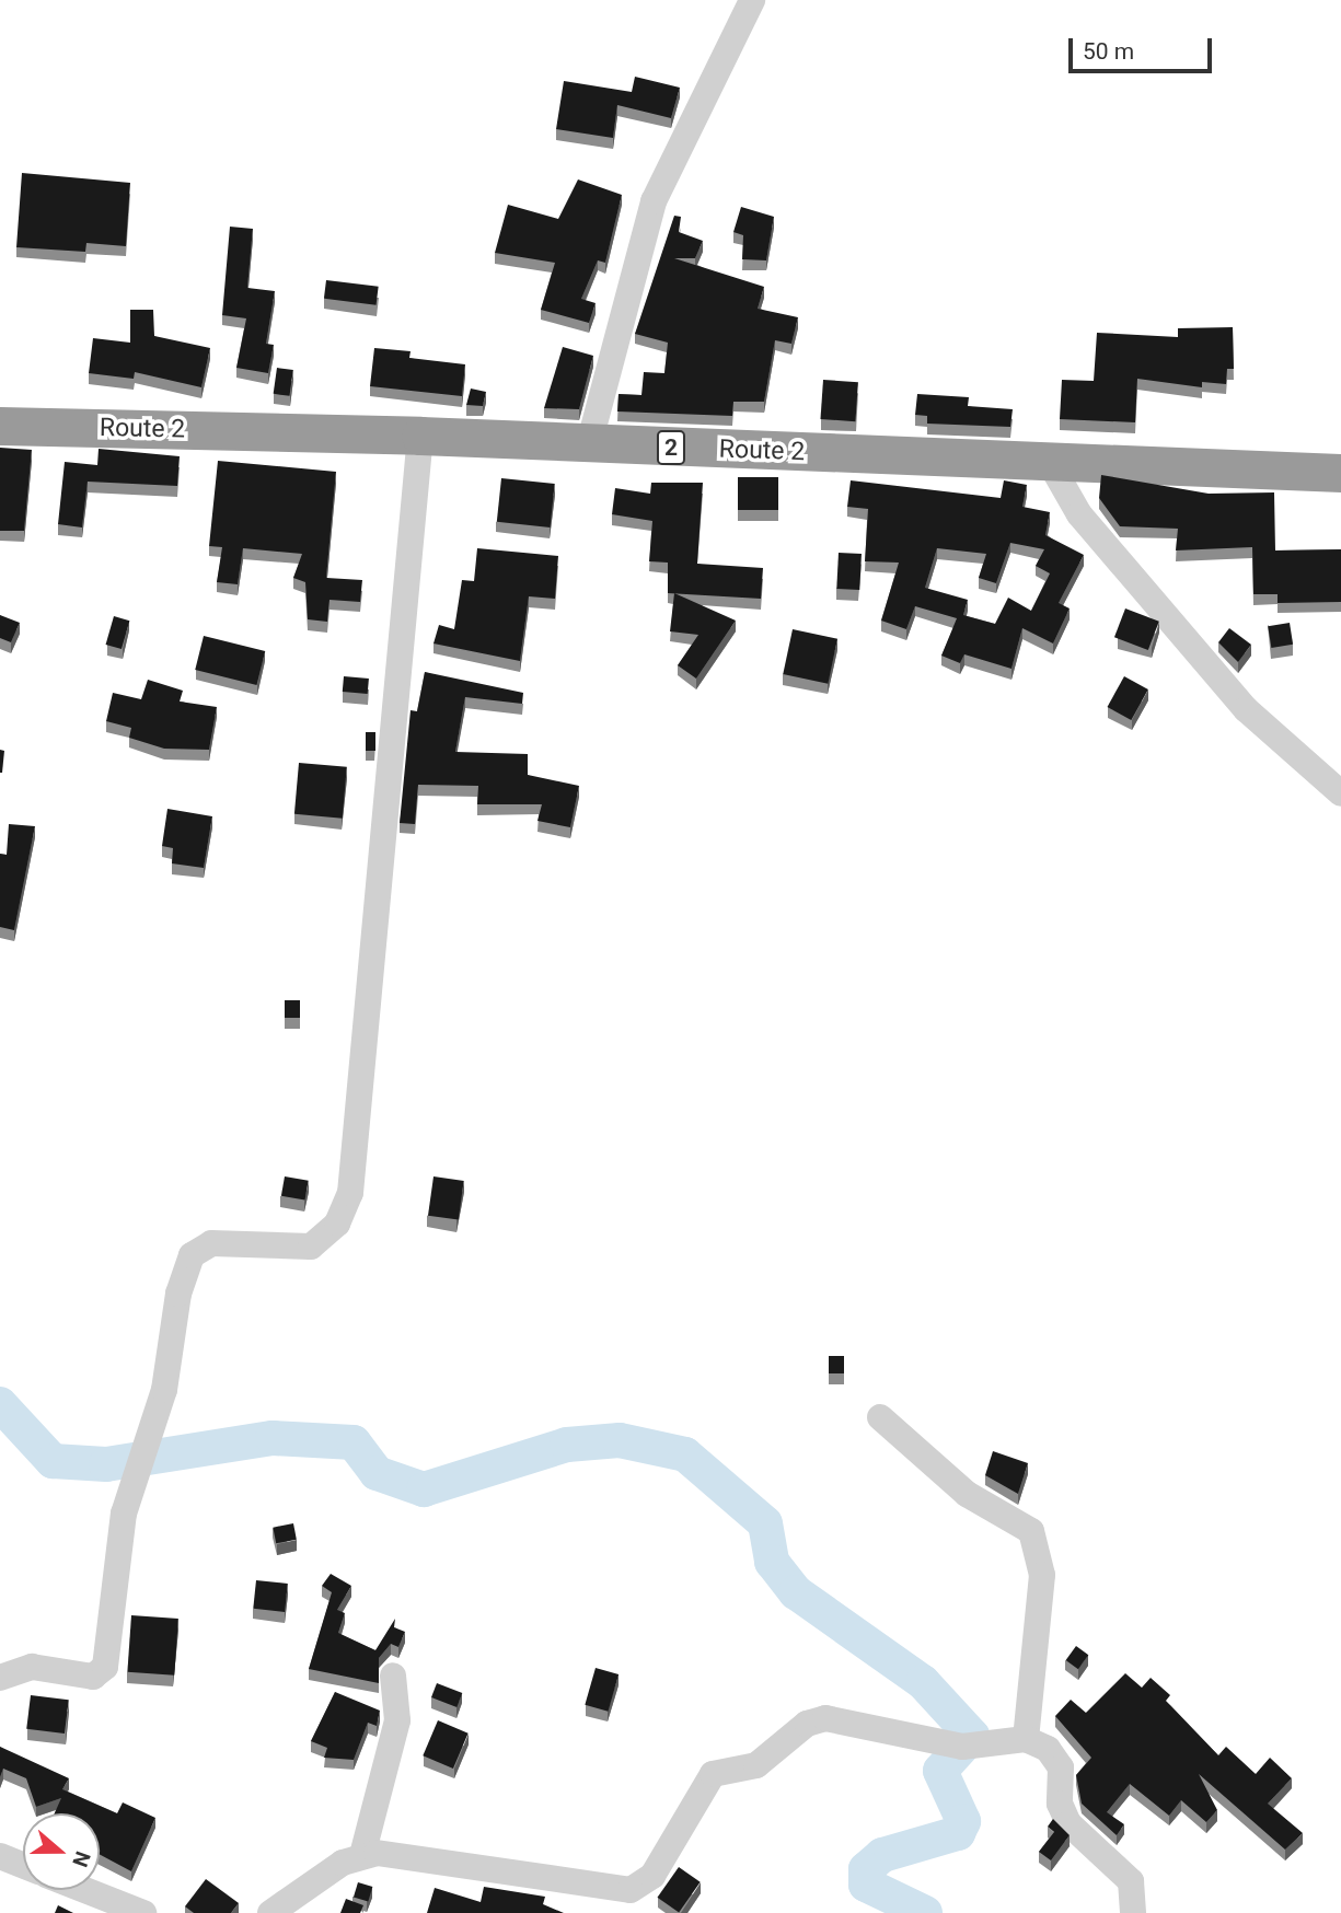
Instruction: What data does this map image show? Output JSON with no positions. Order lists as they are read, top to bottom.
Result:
{
  "streets": {
    "highway": ["Route 2", "2"]
  },
  "scale_bar": "50 m",
  "north": "right"
}
